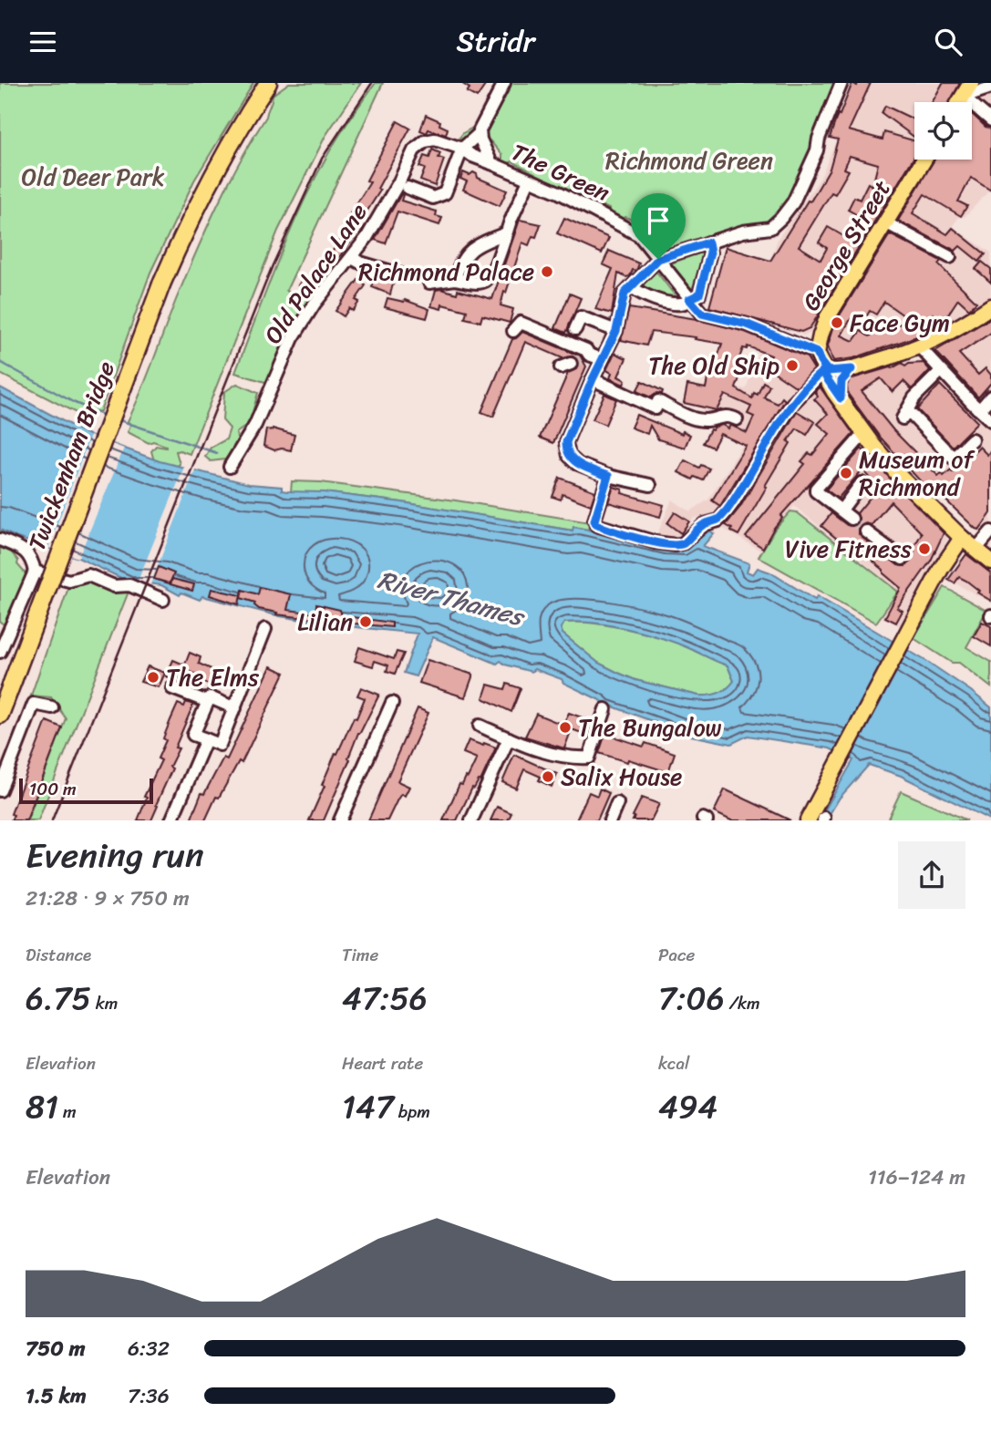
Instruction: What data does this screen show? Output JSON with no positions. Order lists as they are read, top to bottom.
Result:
{
  "streets": {
    "highway": ["Twickenham Bridge"],
    "main road": ["George Street"],
    "street": ["The Green", "Old Palace Lane"]
  },
  "crossings": [
    ["The Green", "George Street"],
    ["The Green", "Old Palace Lane"]
  ],
  "water": ["River Thames"],
  "parks": ["Richmond Green", "Old Deer Park"],
  "places": [
    "Richmond Palace",
    "Face Gym",
    "The Old Ship",
    "Museum of Richmond",
    "Vive Fitness",
    "Lilian",
    "The Elms",
    "The Bungalow",
    "Salix House"
  ],
  "scale_bar": "100 m",
  "page": {
    "header": "Stridr",
    "scale": "100 m",
    "heading": ["Evening run", "21:28 · 9 × 750 m"],
    "stats": [
      ["Distance", "6.75 km"],
      ["Time", "47:56"],
      ["Pace", "7:06 /km"],
      ["Elevation", "81 m"],
      ["Heart rate", "147 bpm"],
      ["kcal", "494"]
    ],
    "chart": ["Elevation", "116–124 m"],
    "list": [
      {
        "name": "750 m",
        "note": "6:32"
      },
      {
        "name": "1.5 km",
        "note": "7:36"
      }
    ]
  }
}
